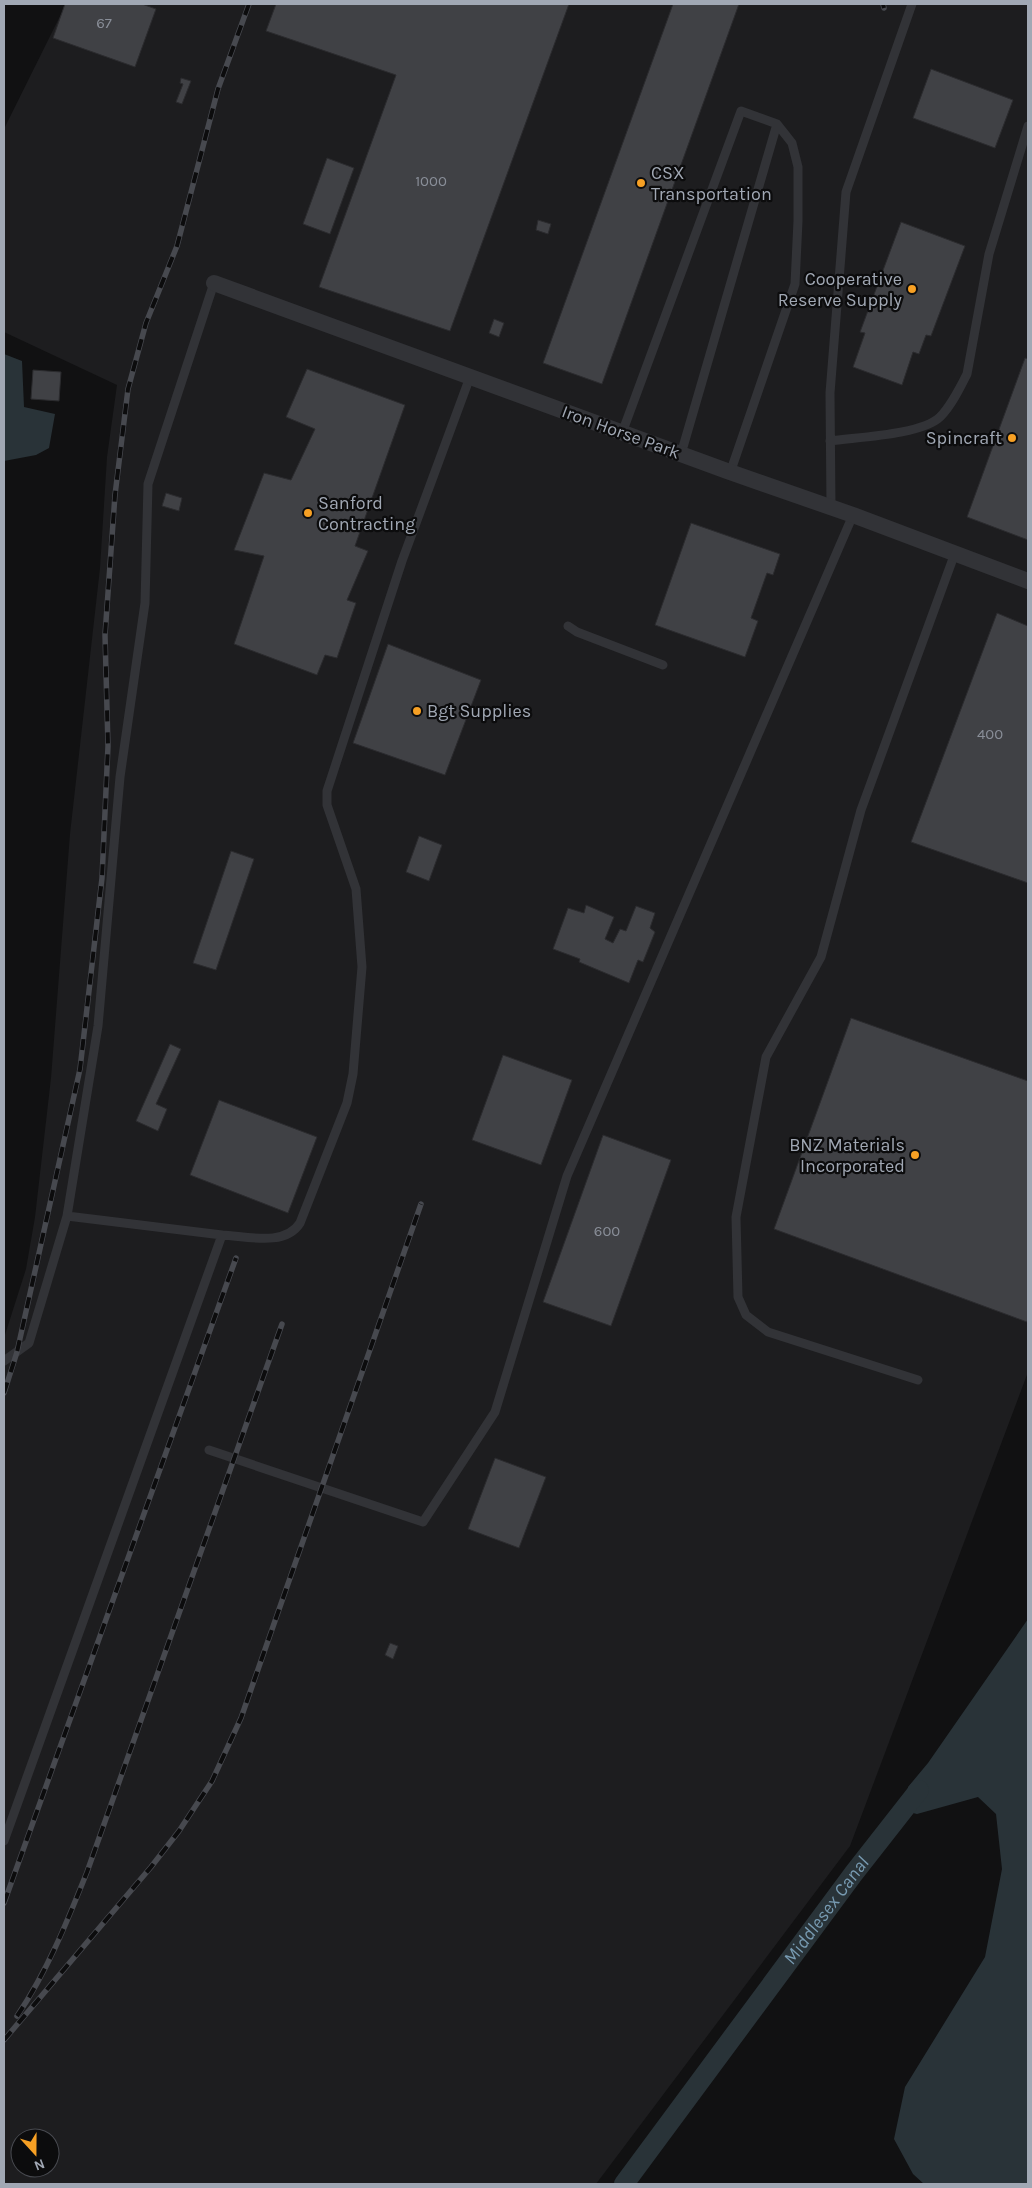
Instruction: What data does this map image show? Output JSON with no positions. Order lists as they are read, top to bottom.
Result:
{
  "streets": {
    "street": ["Iron Horse Park"]
  },
  "water": ["Middlesex Canal"],
  "places": [
    "CSX Transportation",
    "Cooperative Reserve Supply",
    "Spincraft",
    "Sanford Contracting",
    "Bgt Supplies",
    "BNZ Materials Incorporated"
  ],
  "house_numbers": [
    "67",
    "1000",
    "400",
    "600"
  ],
  "north": "bottom"
}
